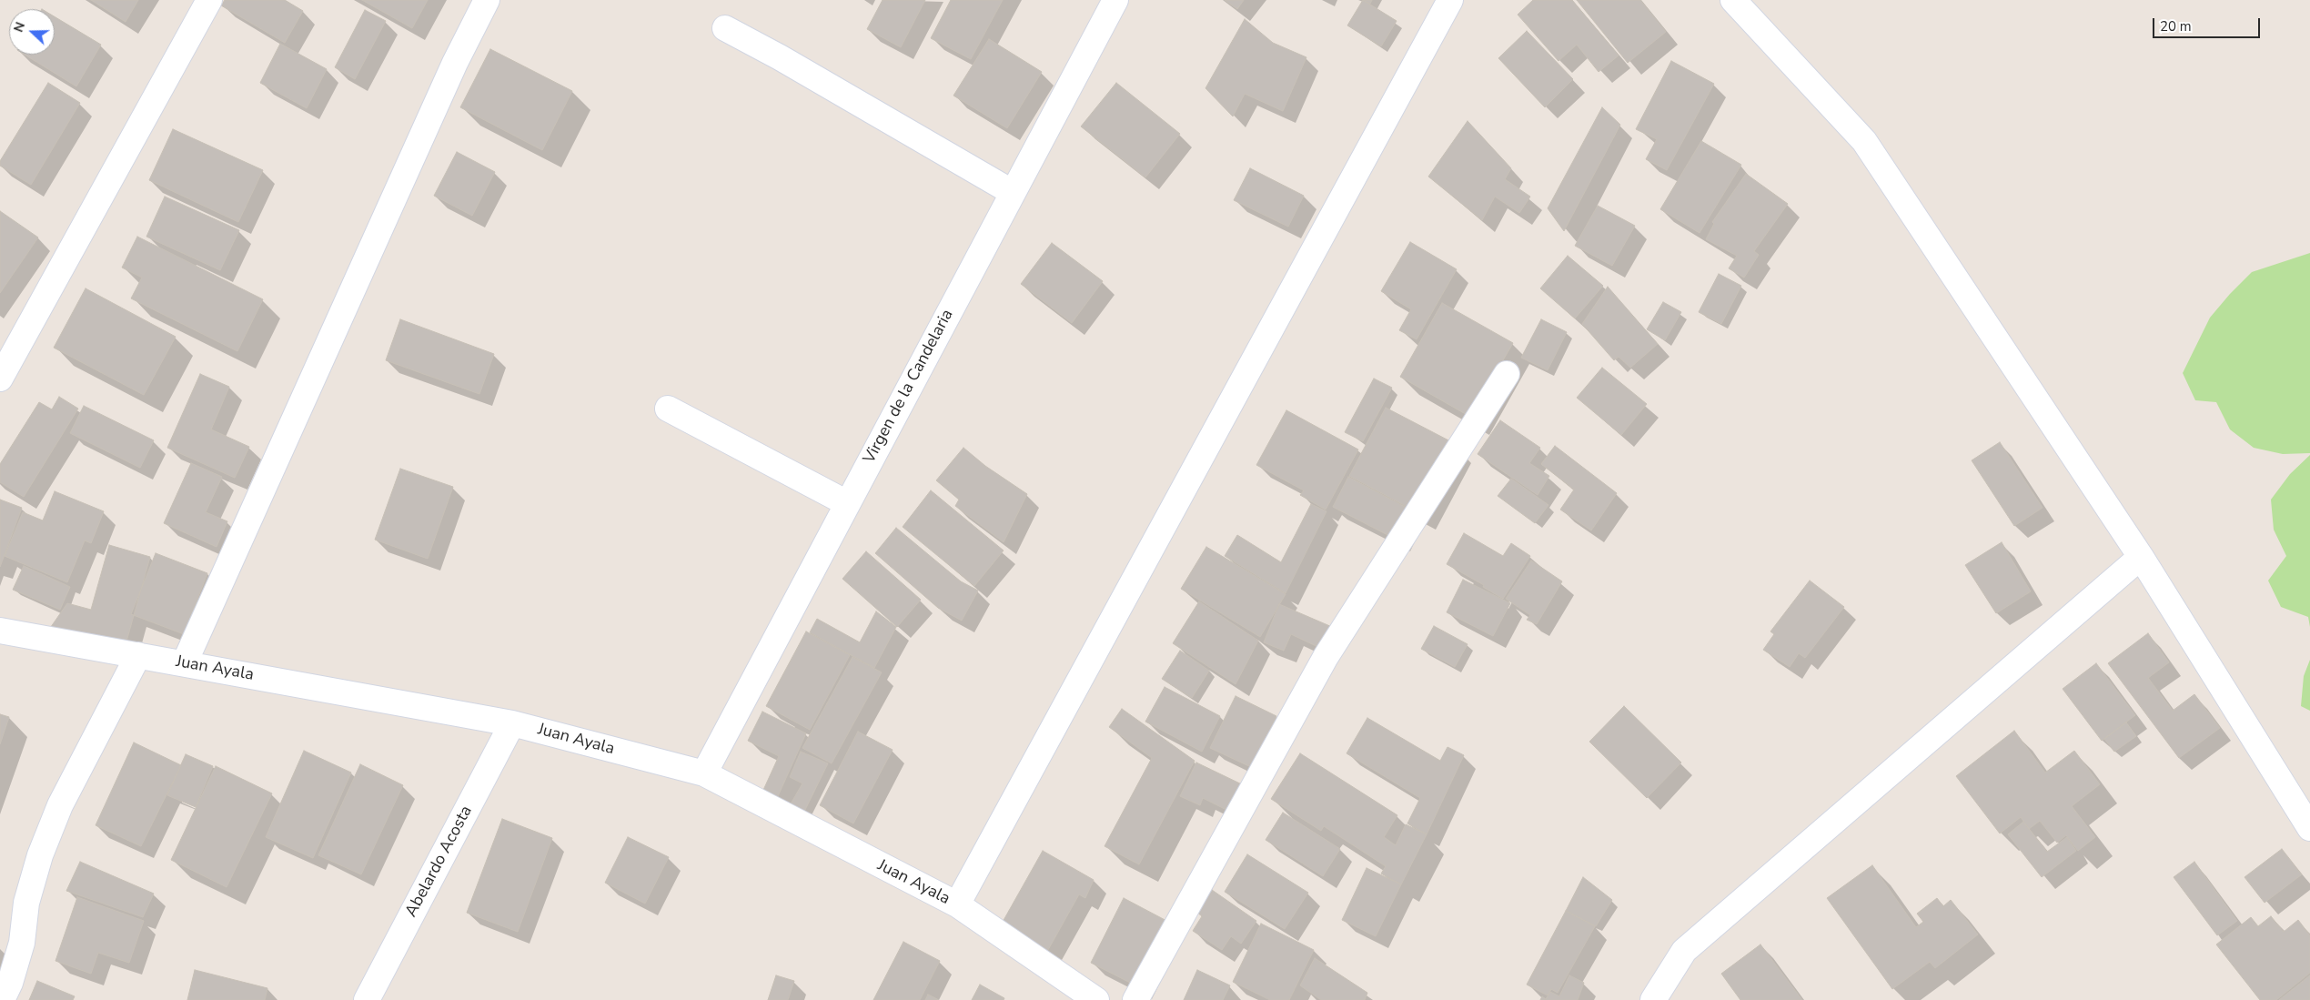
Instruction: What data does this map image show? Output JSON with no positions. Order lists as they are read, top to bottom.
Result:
{
  "streets": {
    "street": ["Virgen de la Candelaria", "Juan Ayala", "Abelardo Acosta"]
  },
  "crossings": [
    ["Virgen de la Candelaria", "Juan Ayala"],
    ["Juan Ayala", "Abelardo Acosta"]
  ],
  "scale_bar": "20 m",
  "north": "left"
}
